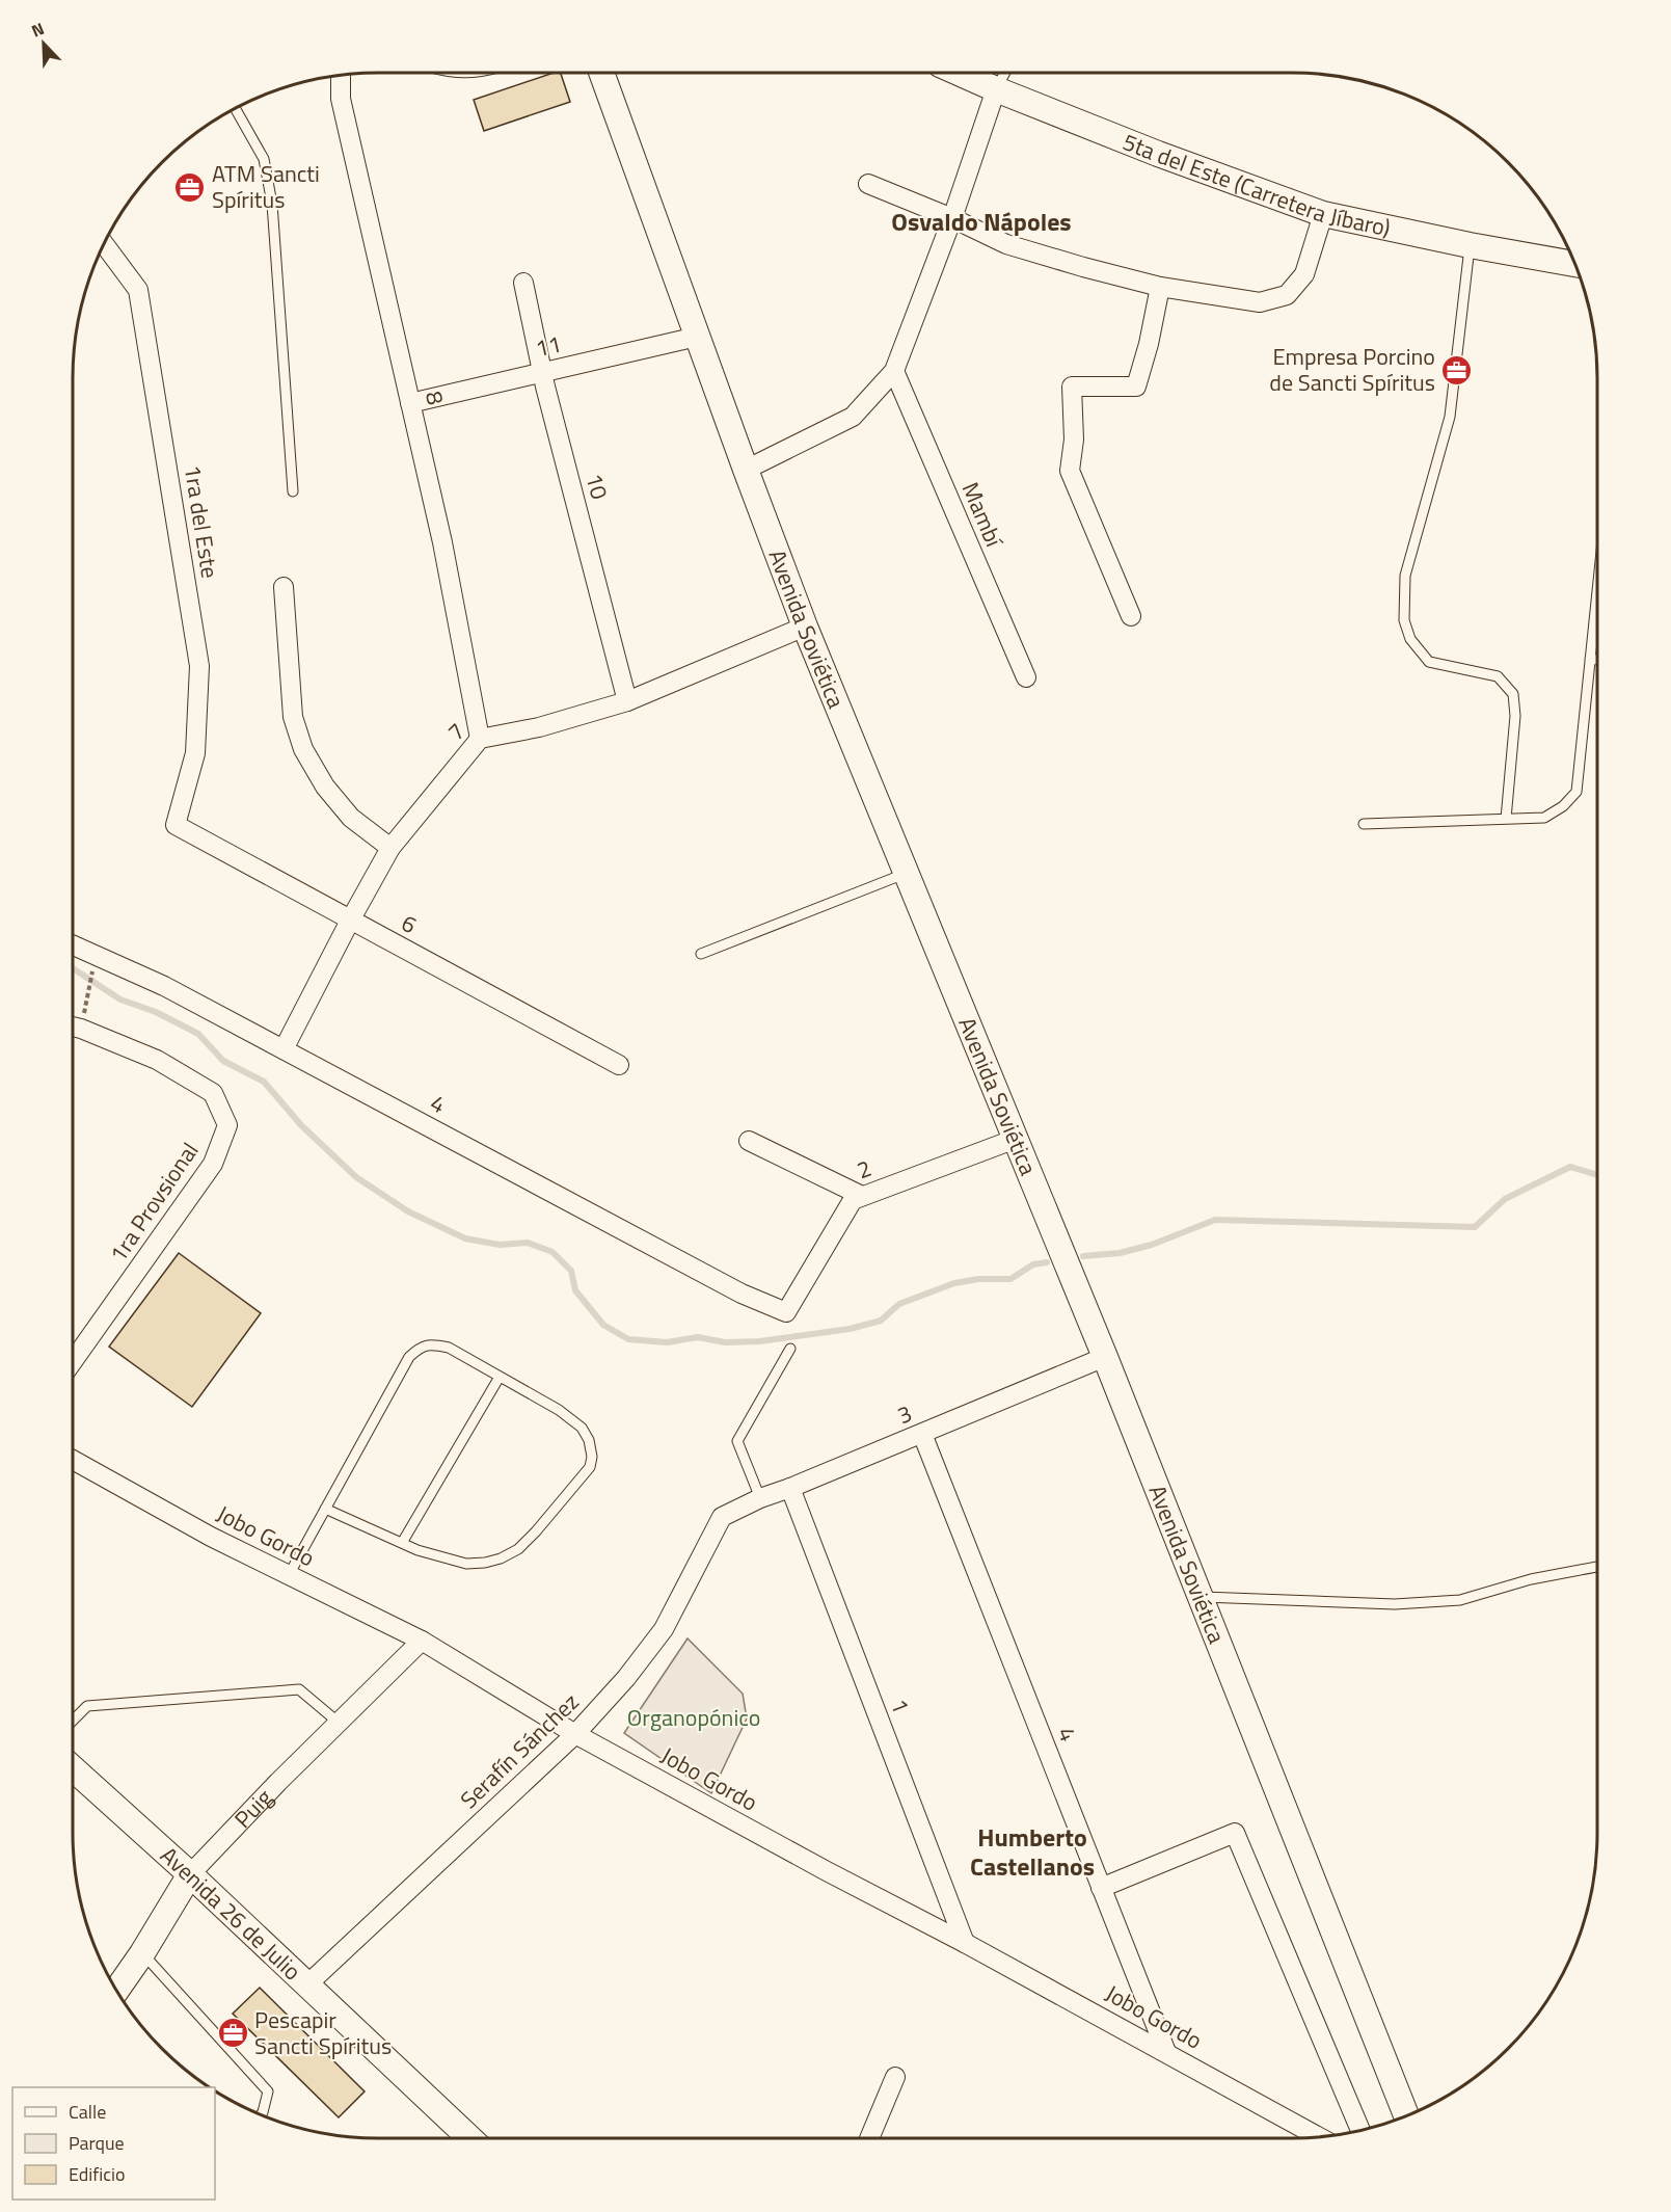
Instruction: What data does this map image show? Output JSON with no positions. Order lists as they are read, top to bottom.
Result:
{
  "streets": {
    "street": [
      "5ta del Este (Carretera Jíbaro)",
      "11",
      "8",
      "10",
      "Mambí",
      "1ra del Este",
      "Avenida Soviética",
      "7",
      "6",
      "4",
      "2",
      "1ra Provsional",
      "3",
      "Jobo Gordo",
      "1",
      "Serafín Sánchez",
      "Puig",
      "Avenida 26 de Julio"
    ]
  },
  "crossings": [
    ["11", "8"],
    ["11", "10"],
    ["11", "Avenida Soviética"],
    ["8", "7"],
    ["10", "7"],
    ["1ra del Este", "6"],
    ["Avenida Soviética", "7"],
    ["Avenida Soviética", "2"],
    ["Avenida Soviética", "3"],
    ["7", "6"],
    ["7", "4"],
    ["4", "2"],
    ["4", "3"],
    ["4", "Jobo Gordo"],
    ["3", "1"],
    ["3", "Serafín Sánchez"],
    ["Jobo Gordo", "1"],
    ["Jobo Gordo", "Serafín Sánchez"],
    ["Jobo Gordo", "Puig"],
    ["Serafín Sánchez", "Avenida 26 de Julio"],
    ["Puig", "Avenida 26 de Julio"]
  ],
  "districts": ["Osvaldo Nápoles", "Humberto Castellanos"],
  "parks": ["Organopónico"],
  "places": {
    "office": ["ATM Sancti Spíritus", "Empresa Porcino de Sancti Spíritus", "Pescapir Sancti Spíritus"]
  },
  "legend": ["Calle", "Parque", "Edificio"],
  "north": "top left"
}
